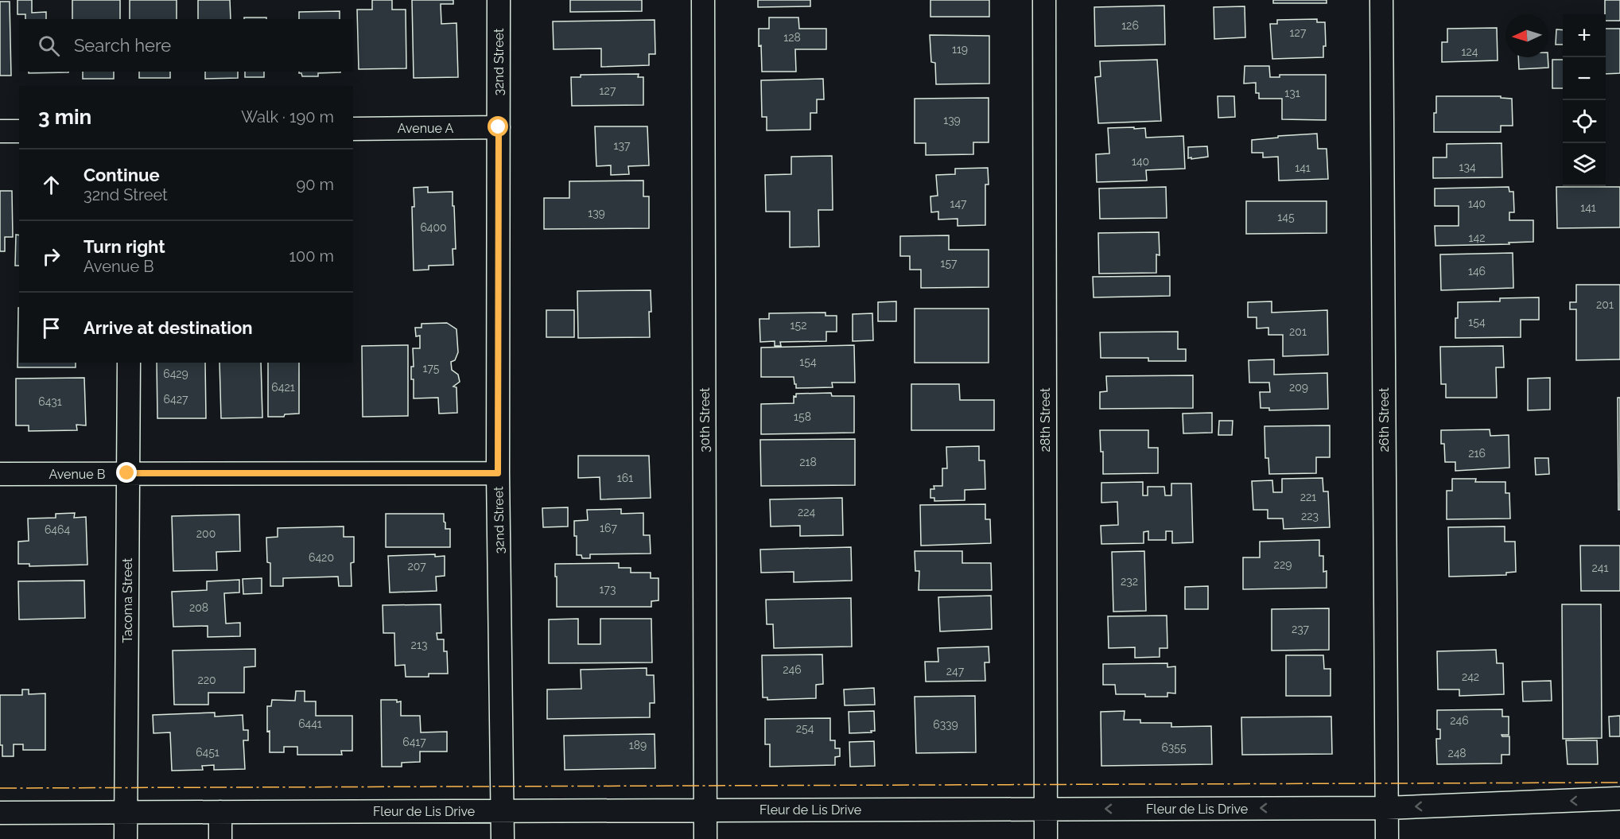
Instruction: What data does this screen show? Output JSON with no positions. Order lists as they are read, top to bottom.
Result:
{
  "streets": {
    "street": [
      "32nd Street",
      "Avenue A",
      "30th Street",
      "28th Street",
      "26th Street",
      "Avenue B",
      "Tacoma Street",
      "Fleur de Lis Drive"
    ]
  },
  "crossings": [
    ["32nd Street", "Avenue A"],
    ["32nd Street", "Avenue B"],
    ["32nd Street", "Fleur de Lis Drive"],
    ["30th Street", "Fleur de Lis Drive"],
    ["28th Street", "Fleur de Lis Drive"],
    ["26th Street", "Fleur de Lis Drive"],
    ["Avenue B", "Tacoma Street"],
    ["Tacoma Street", "Fleur de Lis Drive"]
  ],
  "one_way": ["Fleur de Lis Drive"],
  "house_numbers": [
    "126",
    "127",
    "128",
    "119",
    "124",
    "127",
    "131",
    "139",
    "137",
    "140",
    "134",
    "141",
    "147",
    "140",
    "141",
    "139",
    "145",
    "6400",
    "142",
    "157",
    "146",
    "201",
    "154",
    "152",
    "201",
    "154",
    "175",
    "6429",
    "6421",
    "209",
    "6427",
    "6431",
    "158",
    "216",
    "218",
    "161",
    "221",
    "224",
    "223",
    "167",
    "6464",
    "200",
    "6420",
    "229",
    "207",
    "241",
    "232",
    "173",
    "208",
    "237",
    "213",
    "246",
    "247",
    "242",
    "220",
    "246",
    "6441",
    "6339",
    "254",
    "6417",
    "189",
    "6355",
    "6451",
    "248"
  ],
  "north": "left",
  "page": {
    "map_buttons": ["+", "−"],
    "search": "Search here",
    "heading": ["3 min", "Walk · 190 m"],
    "list": [
      ["Continue", "32nd Street", "90 m"],
      ["Turn right", "Avenue B", "100 m"],
      "Arrive at destination"
    ]
  }
}
